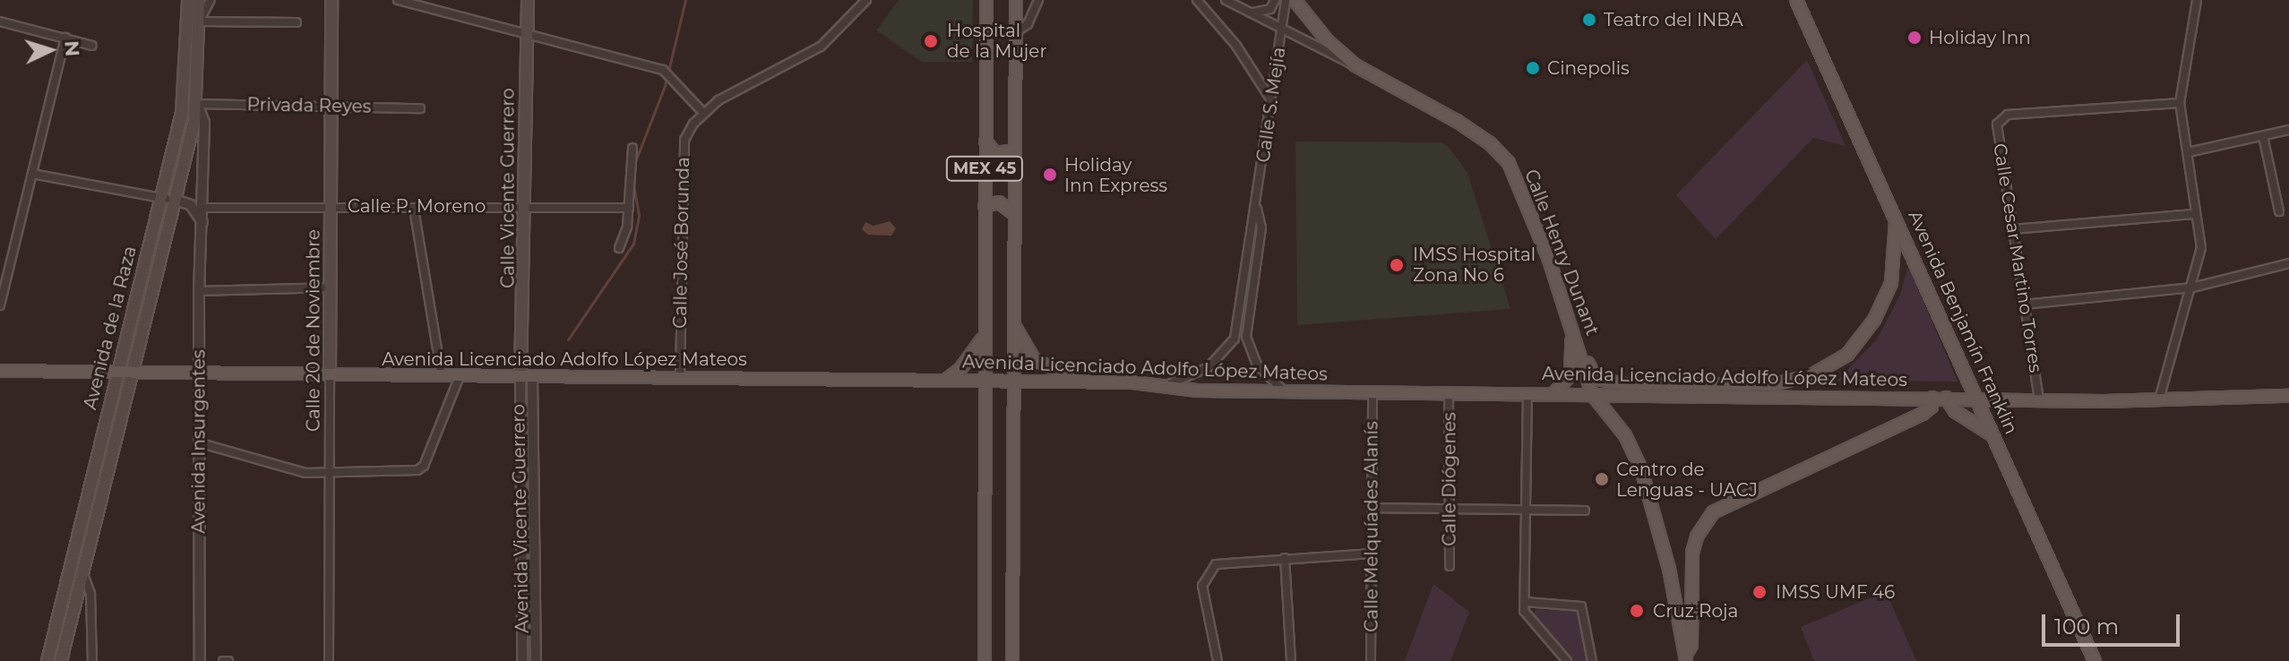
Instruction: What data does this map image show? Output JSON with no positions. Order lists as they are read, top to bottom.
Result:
{
  "streets": {
    "main road": [
      "MEX 45",
      "Calle Vicente Guerrero",
      "Calle Henry Dunant",
      "Avenida Benjamín Franklin",
      "Avenida de la Raza",
      "Calle 20 de Noviembre",
      "Avenida Licenciado Adolfo López Mateos"
    ],
    "street": [
      "Calle S. Mejía",
      "Privada Reyes",
      "Calle P. Moreno",
      "Calle José Borunda",
      "Calle Cesar Martino Torres",
      "Avenida Insurgentes",
      "Calle Diógenes",
      "Avenida Vicente Guerrero",
      "Calle Melquíades Alanís"
    ]
  },
  "crossings": [
    ["Calle S. Mejía", "Calle Henry Dunant"],
    ["Calle S. Mejía", "Avenida Licenciado Adolfo López Mateos"],
    ["Privada Reyes", "Avenida de la Raza"],
    ["Privada Reyes", "Calle 20 de Noviembre"],
    ["Privada Reyes", "Avenida Insurgentes"],
    ["MEX 45", "Avenida Licenciado Adolfo López Mateos"],
    ["Calle Vicente Guerrero", "Calle P. Moreno"],
    ["Calle Vicente Guerrero", "Avenida Licenciado Adolfo López Mateos"],
    ["Calle Vicente Guerrero", "Avenida Vicente Guerrero"],
    ["Calle P. Moreno", "Calle 20 de Noviembre"],
    ["Calle P. Moreno", "Avenida Insurgentes"],
    ["Calle José Borunda", "Avenida Licenciado Adolfo López Mateos"],
    ["Calle Henry Dunant", "Avenida Licenciado Adolfo López Mateos"],
    ["Calle Cesar Martino Torres", "Avenida Licenciado Adolfo López Mateos"],
    ["Avenida Benjamín Franklin", "Avenida Licenciado Adolfo López Mateos"],
    ["Avenida de la Raza", "Avenida Licenciado Adolfo López Mateos"],
    ["Avenida de la Raza", "Avenida Insurgentes"],
    ["Calle 20 de Noviembre", "Avenida Licenciado Adolfo López Mateos"],
    ["Avenida Licenciado Adolfo López Mateos", "Avenida Insurgentes"],
    ["Avenida Licenciado Adolfo López Mateos", "Calle Diógenes"],
    ["Avenida Licenciado Adolfo López Mateos", "Avenida Vicente Guerrero"],
    ["Avenida Licenciado Adolfo López Mateos", "Calle Melquíades Alanís"]
  ],
  "places": [
    "Teatro del INBA",
    "Holiday Inn",
    "Hospital de la Mujer",
    "Cinepolis",
    "Holiday Inn Express",
    "IMSS Hospital Zona No 6",
    "Centro de Lenguas - UACJ",
    "IMSS UMF 46",
    "Cruz Roja"
  ],
  "scale_bar": "100 m",
  "north": "right"
}
